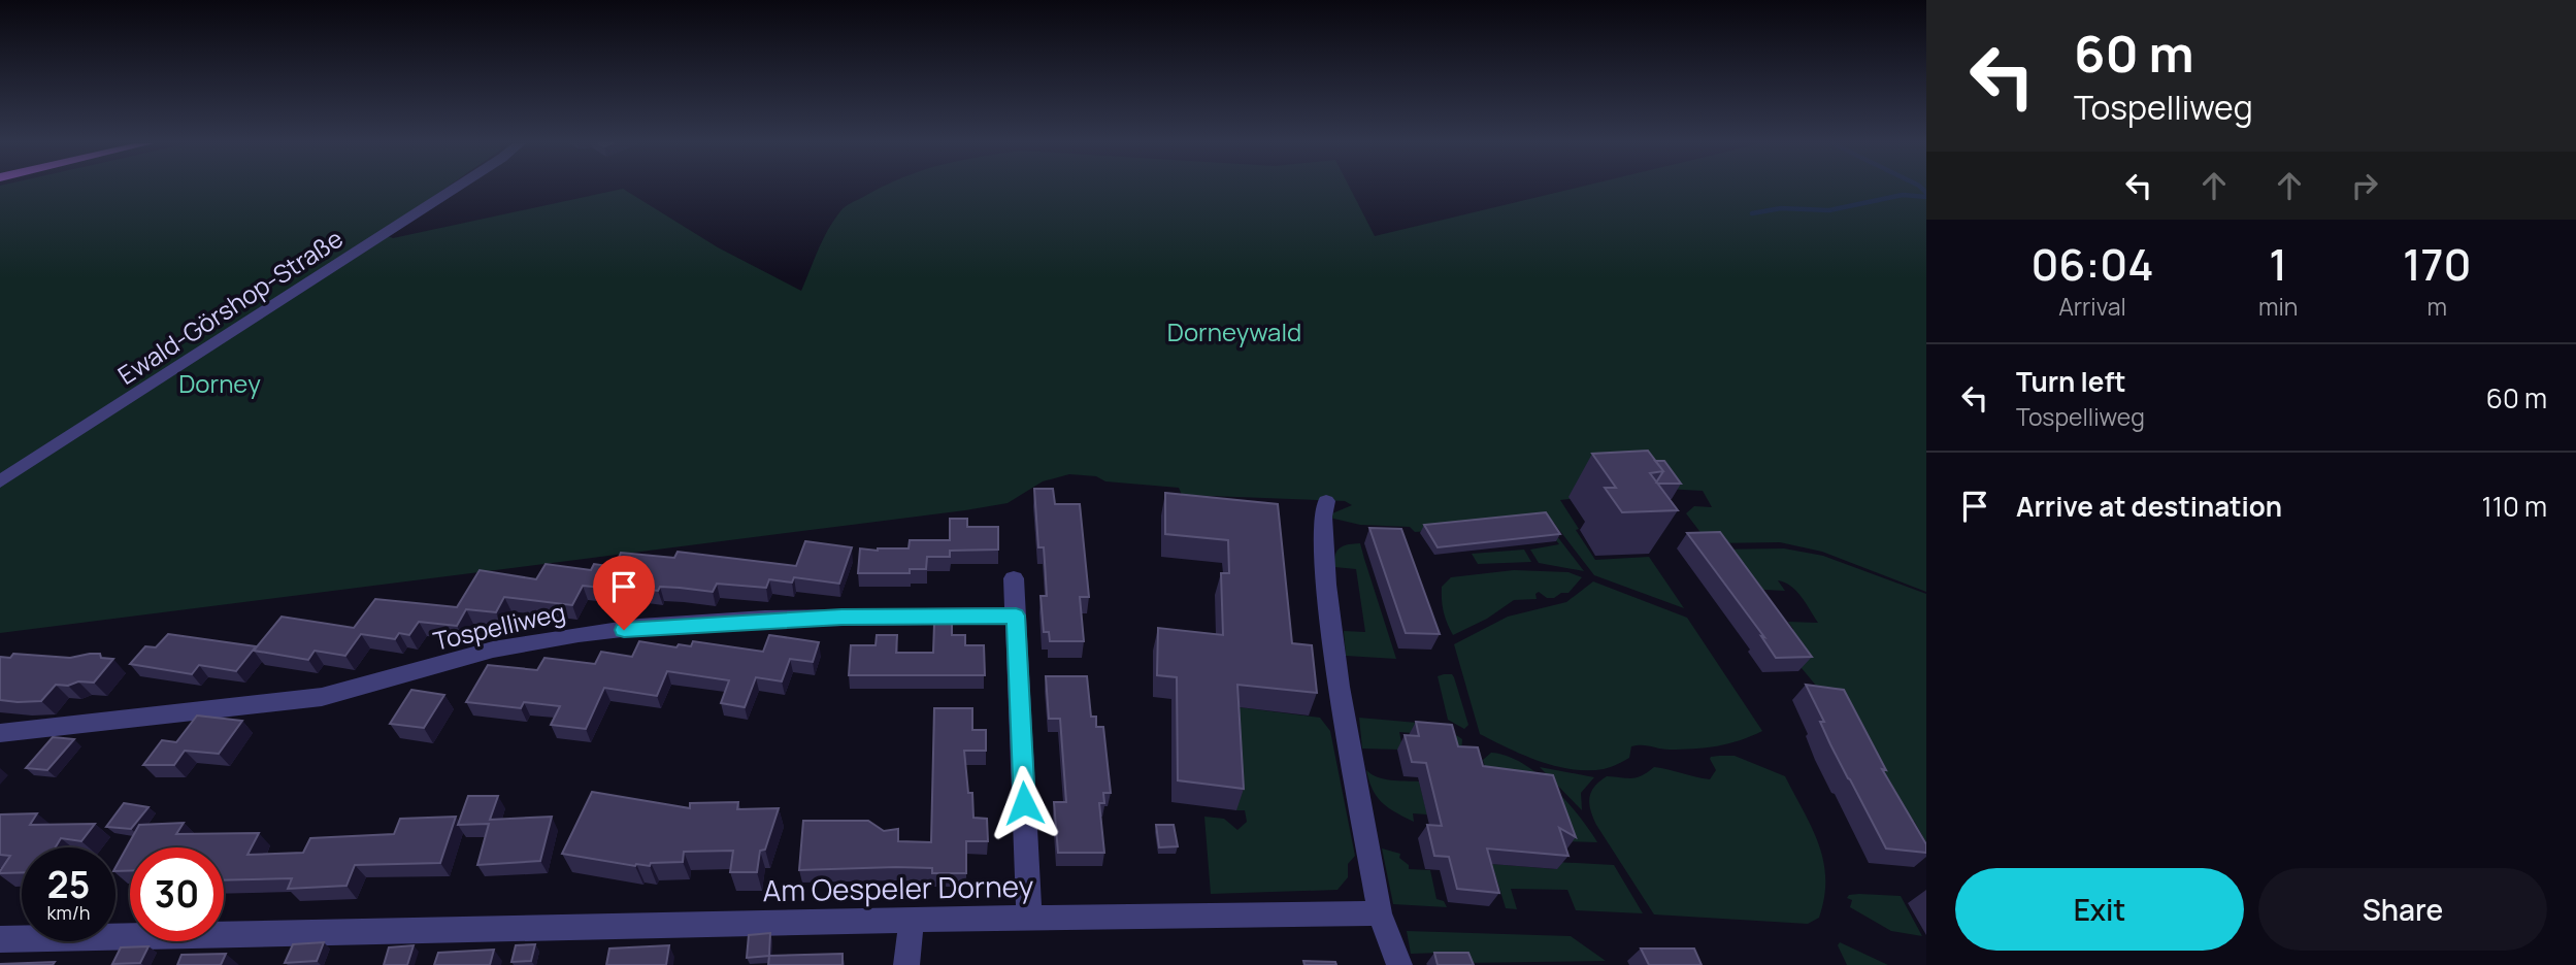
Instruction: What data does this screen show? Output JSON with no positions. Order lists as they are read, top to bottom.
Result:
{
  "streets": {
    "street": ["Ewald-Görshop-Straße", "Tospelliweg", "Am Oespeler Dorney"]
  },
  "parks": ["Dorneywald", "Dorney"],
  "page": {
    "turn": ["60 m", "Tospelliweg"],
    "eta": [
      "06:04",
      "Arrival",
      "1",
      "min",
      "170",
      "m"
    ],
    "list": [
      {
        "name": "Turn left",
        "note": "Tospelliweg",
        "value": "60 m"
      },
      {
        "name": "Arrive at destination",
        "value": "110 m"
      }
    ],
    "speed": "25 km/h",
    "limit": "30",
    "buttons": ["Exit", "Share"]
  }
}
